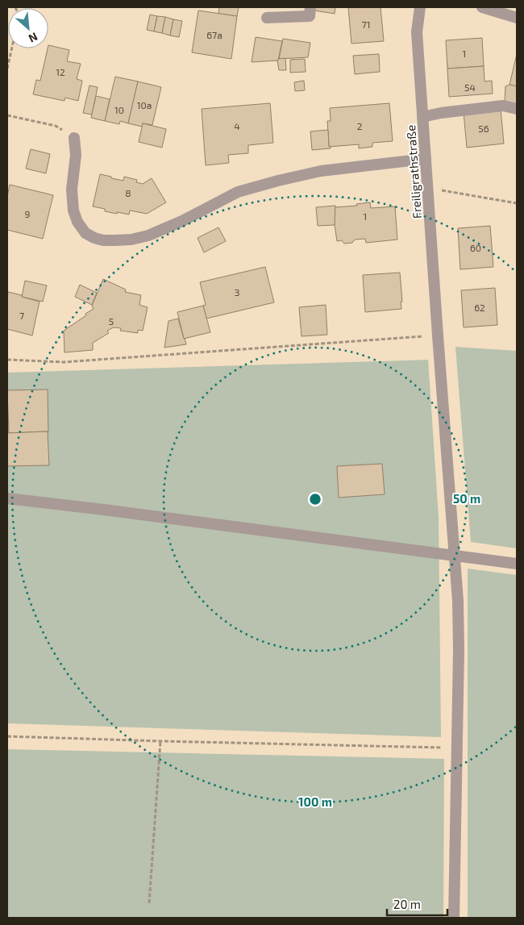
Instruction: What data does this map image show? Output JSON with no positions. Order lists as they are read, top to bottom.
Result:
{
  "streets": {
    "street": ["Freiligrathstraße"]
  },
  "house_numbers": [
    "71",
    "67a",
    "1",
    "12",
    "54",
    "10a",
    "10",
    "4",
    "2",
    "56",
    "8",
    "9",
    "1",
    "60",
    "3",
    "62",
    "7",
    "5"
  ],
  "scale_bar": "20 m",
  "north": "bottom right",
  "rings": ["50 m", "100 m"]
}
